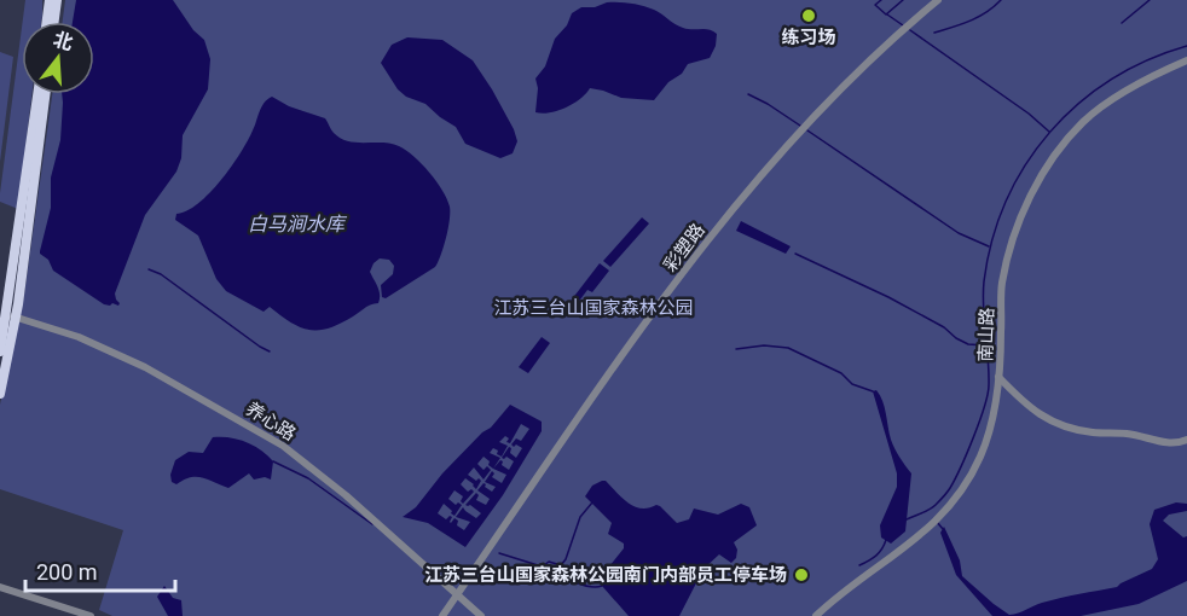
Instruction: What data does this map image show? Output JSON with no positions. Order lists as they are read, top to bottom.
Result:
{
  "streets": {
    "street": ["彩塑路", "南山路", "养心路"]
  },
  "crossings": [
    ["彩塑路", "养心路"]
  ],
  "water": ["白马涧水库"],
  "parks": ["江苏三台山国家森林公园"],
  "places": ["练习场", "江苏三台山国家森林公园南门内部员工停车场"],
  "scale_bar": "200 m",
  "north": "top"
}
